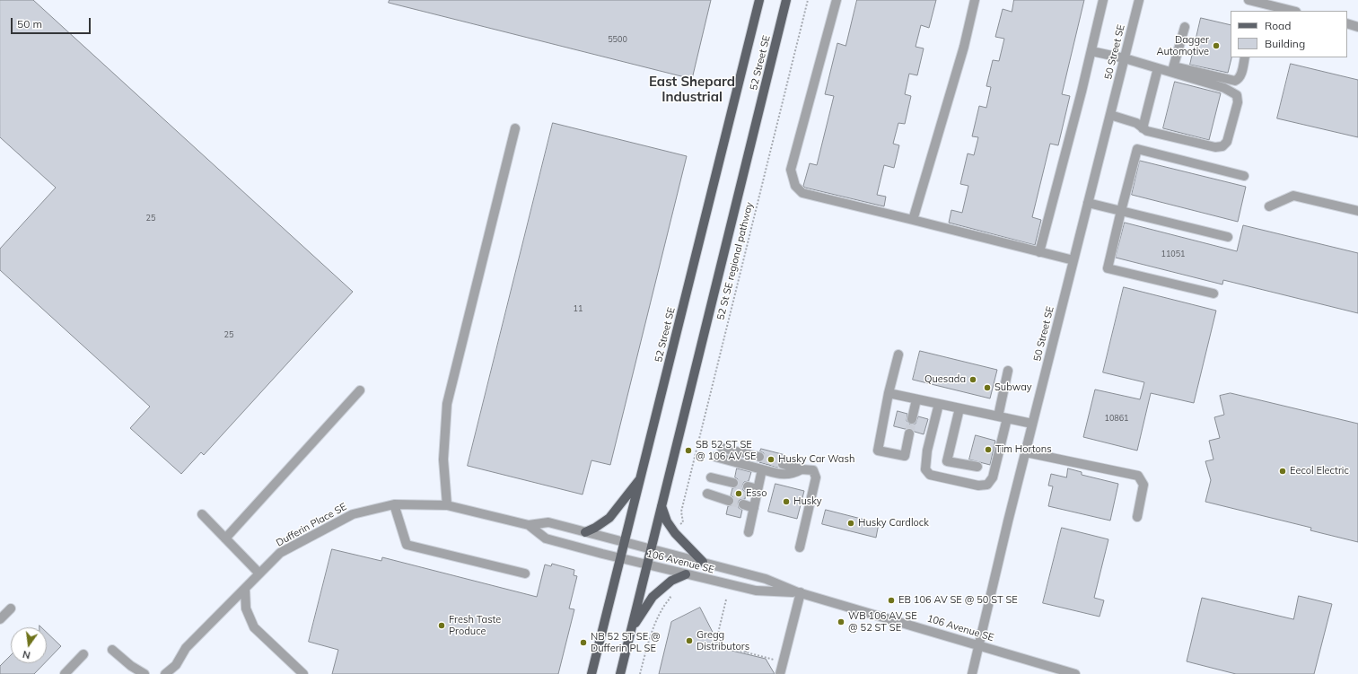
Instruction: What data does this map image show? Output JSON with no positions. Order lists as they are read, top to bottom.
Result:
{
  "streets": {
    "main road": ["52 Street SE"],
    "street": ["50 Street SE", "Dufferin Place SE", "106 Avenue SE"],
    "path": ["52 St SE regional pathway"]
  },
  "crossings": [
    ["50 Street SE", "106 Avenue SE"],
    ["52 Street SE", "Dufferin Place SE"],
    ["52 Street SE", "106 Avenue SE"],
    ["Dufferin Place SE", "106 Avenue SE"]
  ],
  "districts": ["East Shepard Industrial"],
  "places": [
    "Dagger Automotive",
    "Quesada",
    "Subway",
    "Tim Hortons",
    "SB 52 ST SE @ 106 AV SE",
    "Husky Car Wash",
    "Eecol Electric",
    "Esso",
    "Husky",
    "Husky Cardlock",
    "EB 106 AV SE @ 50 ST SE",
    "WB 106 AV SE @ 52 ST SE",
    "Fresh Taste Produce",
    "Gregg Distributors",
    "NB 52 ST SE @ Dufferin PL SE"
  ],
  "house_numbers": [
    "5500",
    "25",
    "11051",
    "11",
    "25",
    "10861"
  ],
  "legend": ["Road", "Building"],
  "scale_bar": "50 m",
  "north": "bottom"
}
